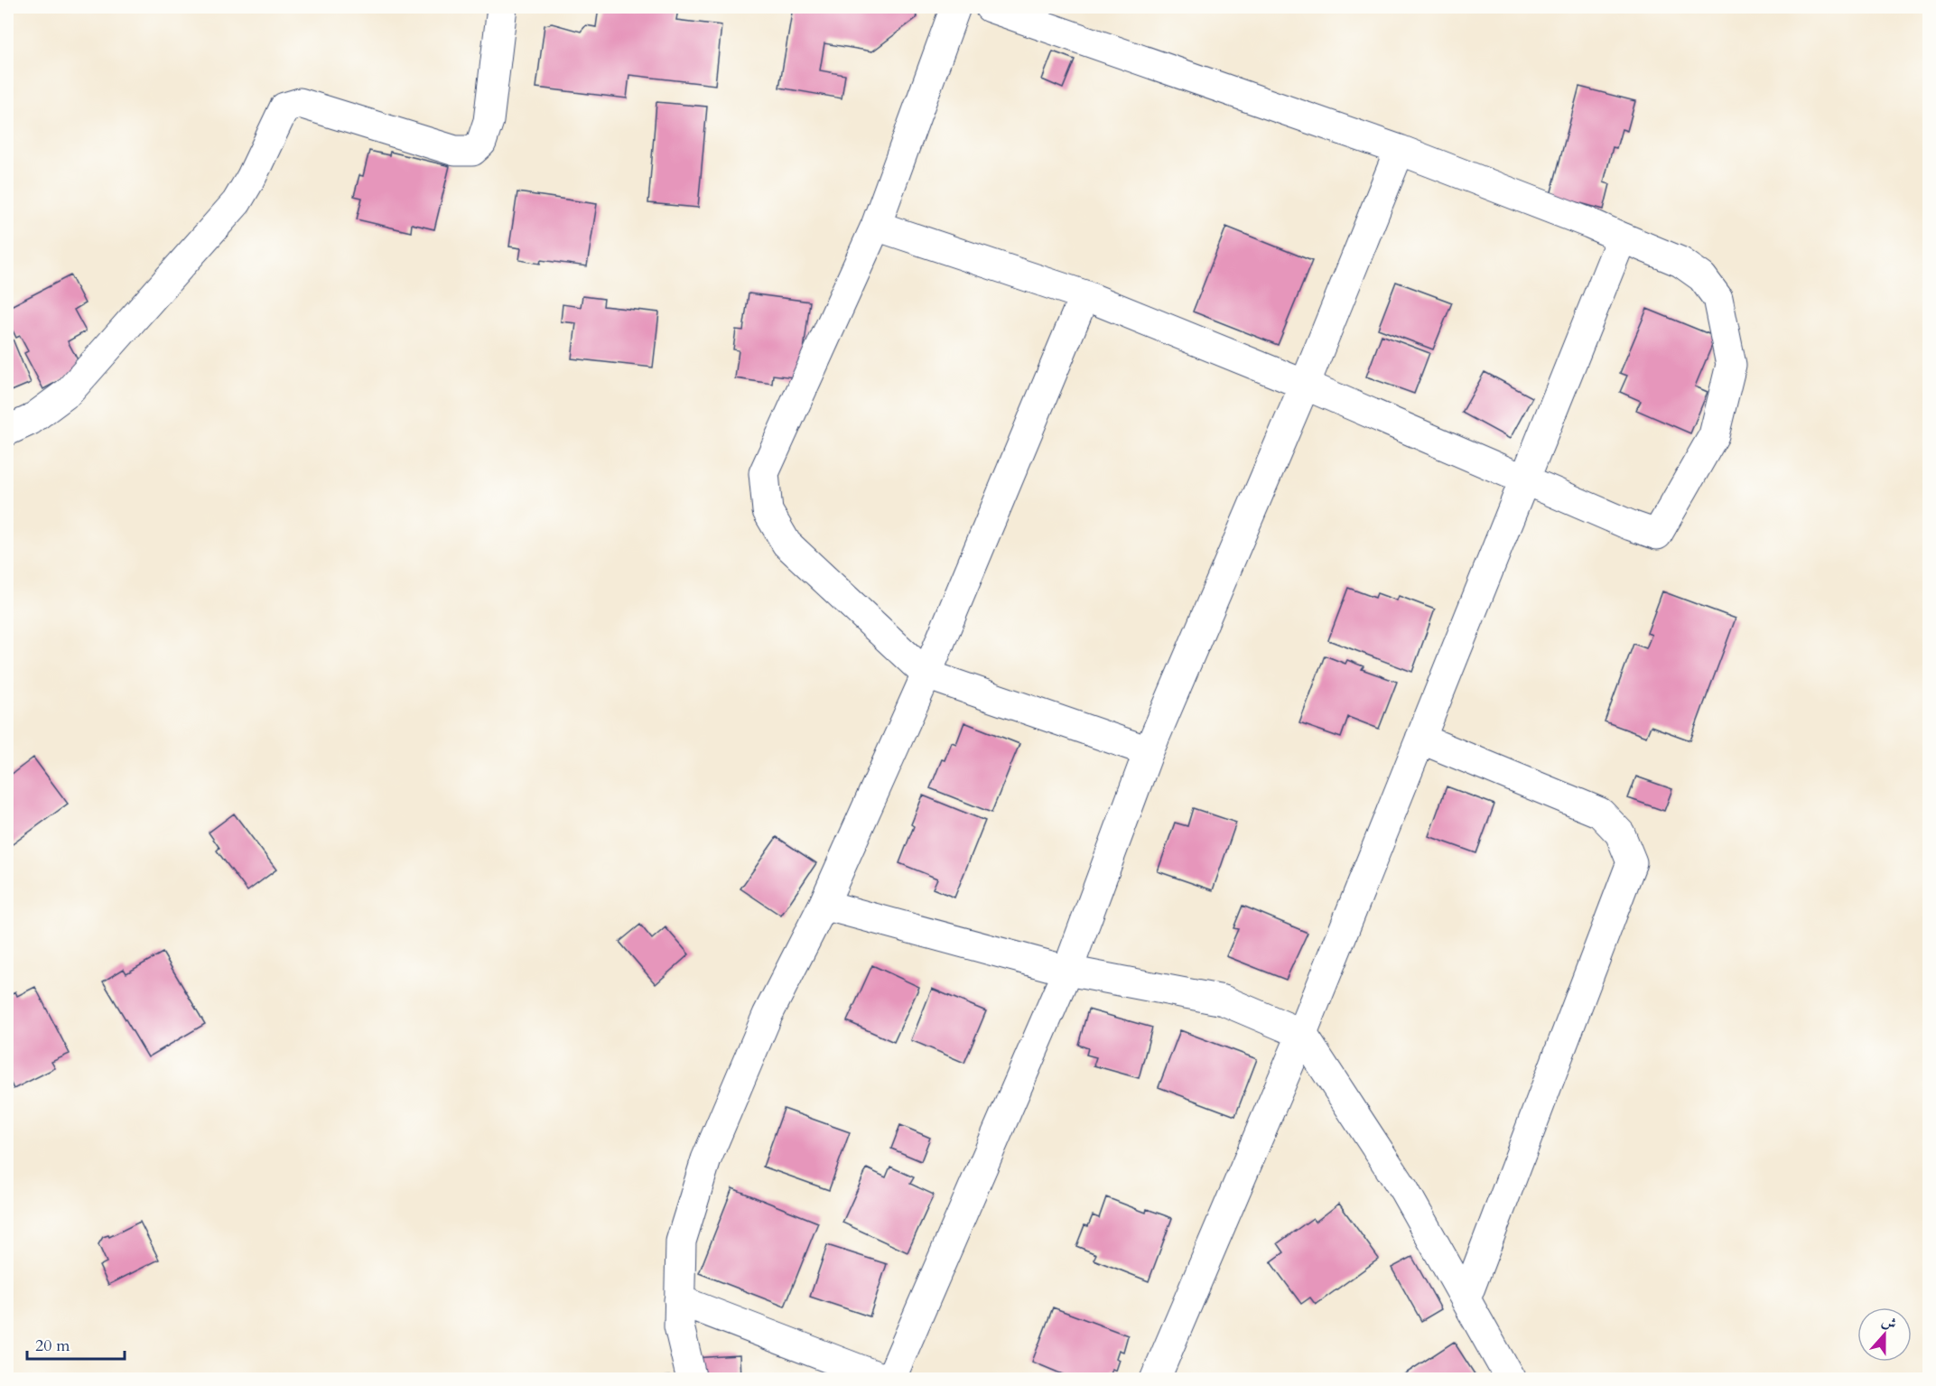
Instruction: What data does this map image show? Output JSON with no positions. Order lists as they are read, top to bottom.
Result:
{
  "scale_bar": "20 m",
  "north": "top"
}
